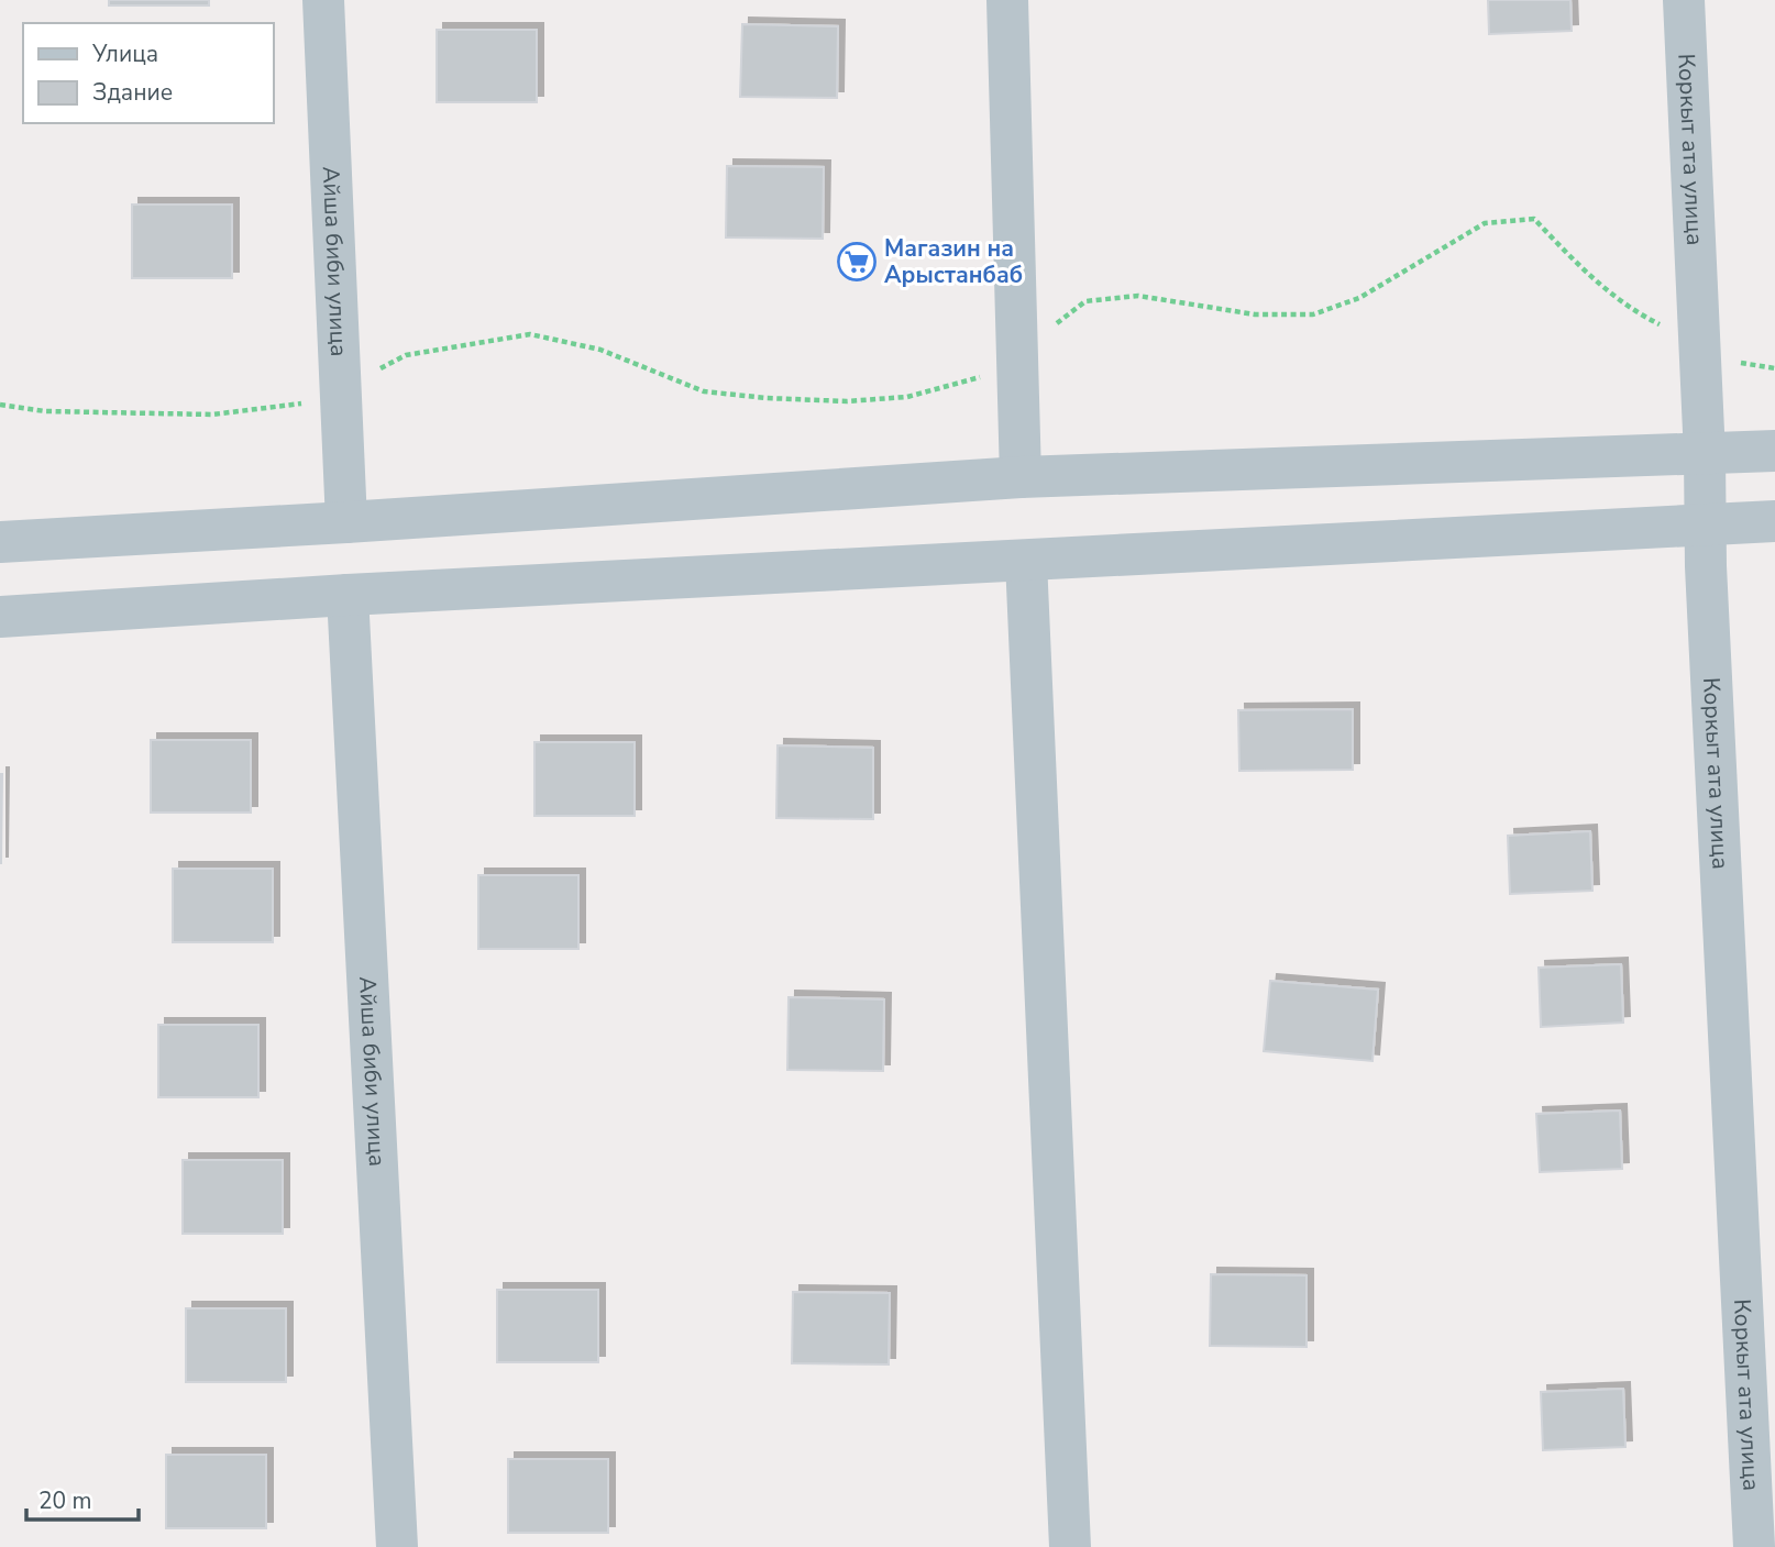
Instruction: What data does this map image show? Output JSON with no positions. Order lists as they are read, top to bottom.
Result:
{
  "streets": {
    "street": ["Коркыт ата улица", "Айша биби улица"]
  },
  "places": {
    "supermarket": ["Магазин на Арыстанбаб"]
  },
  "legend": ["Улица", "Здание"],
  "scale_bar": "20 m"
}
